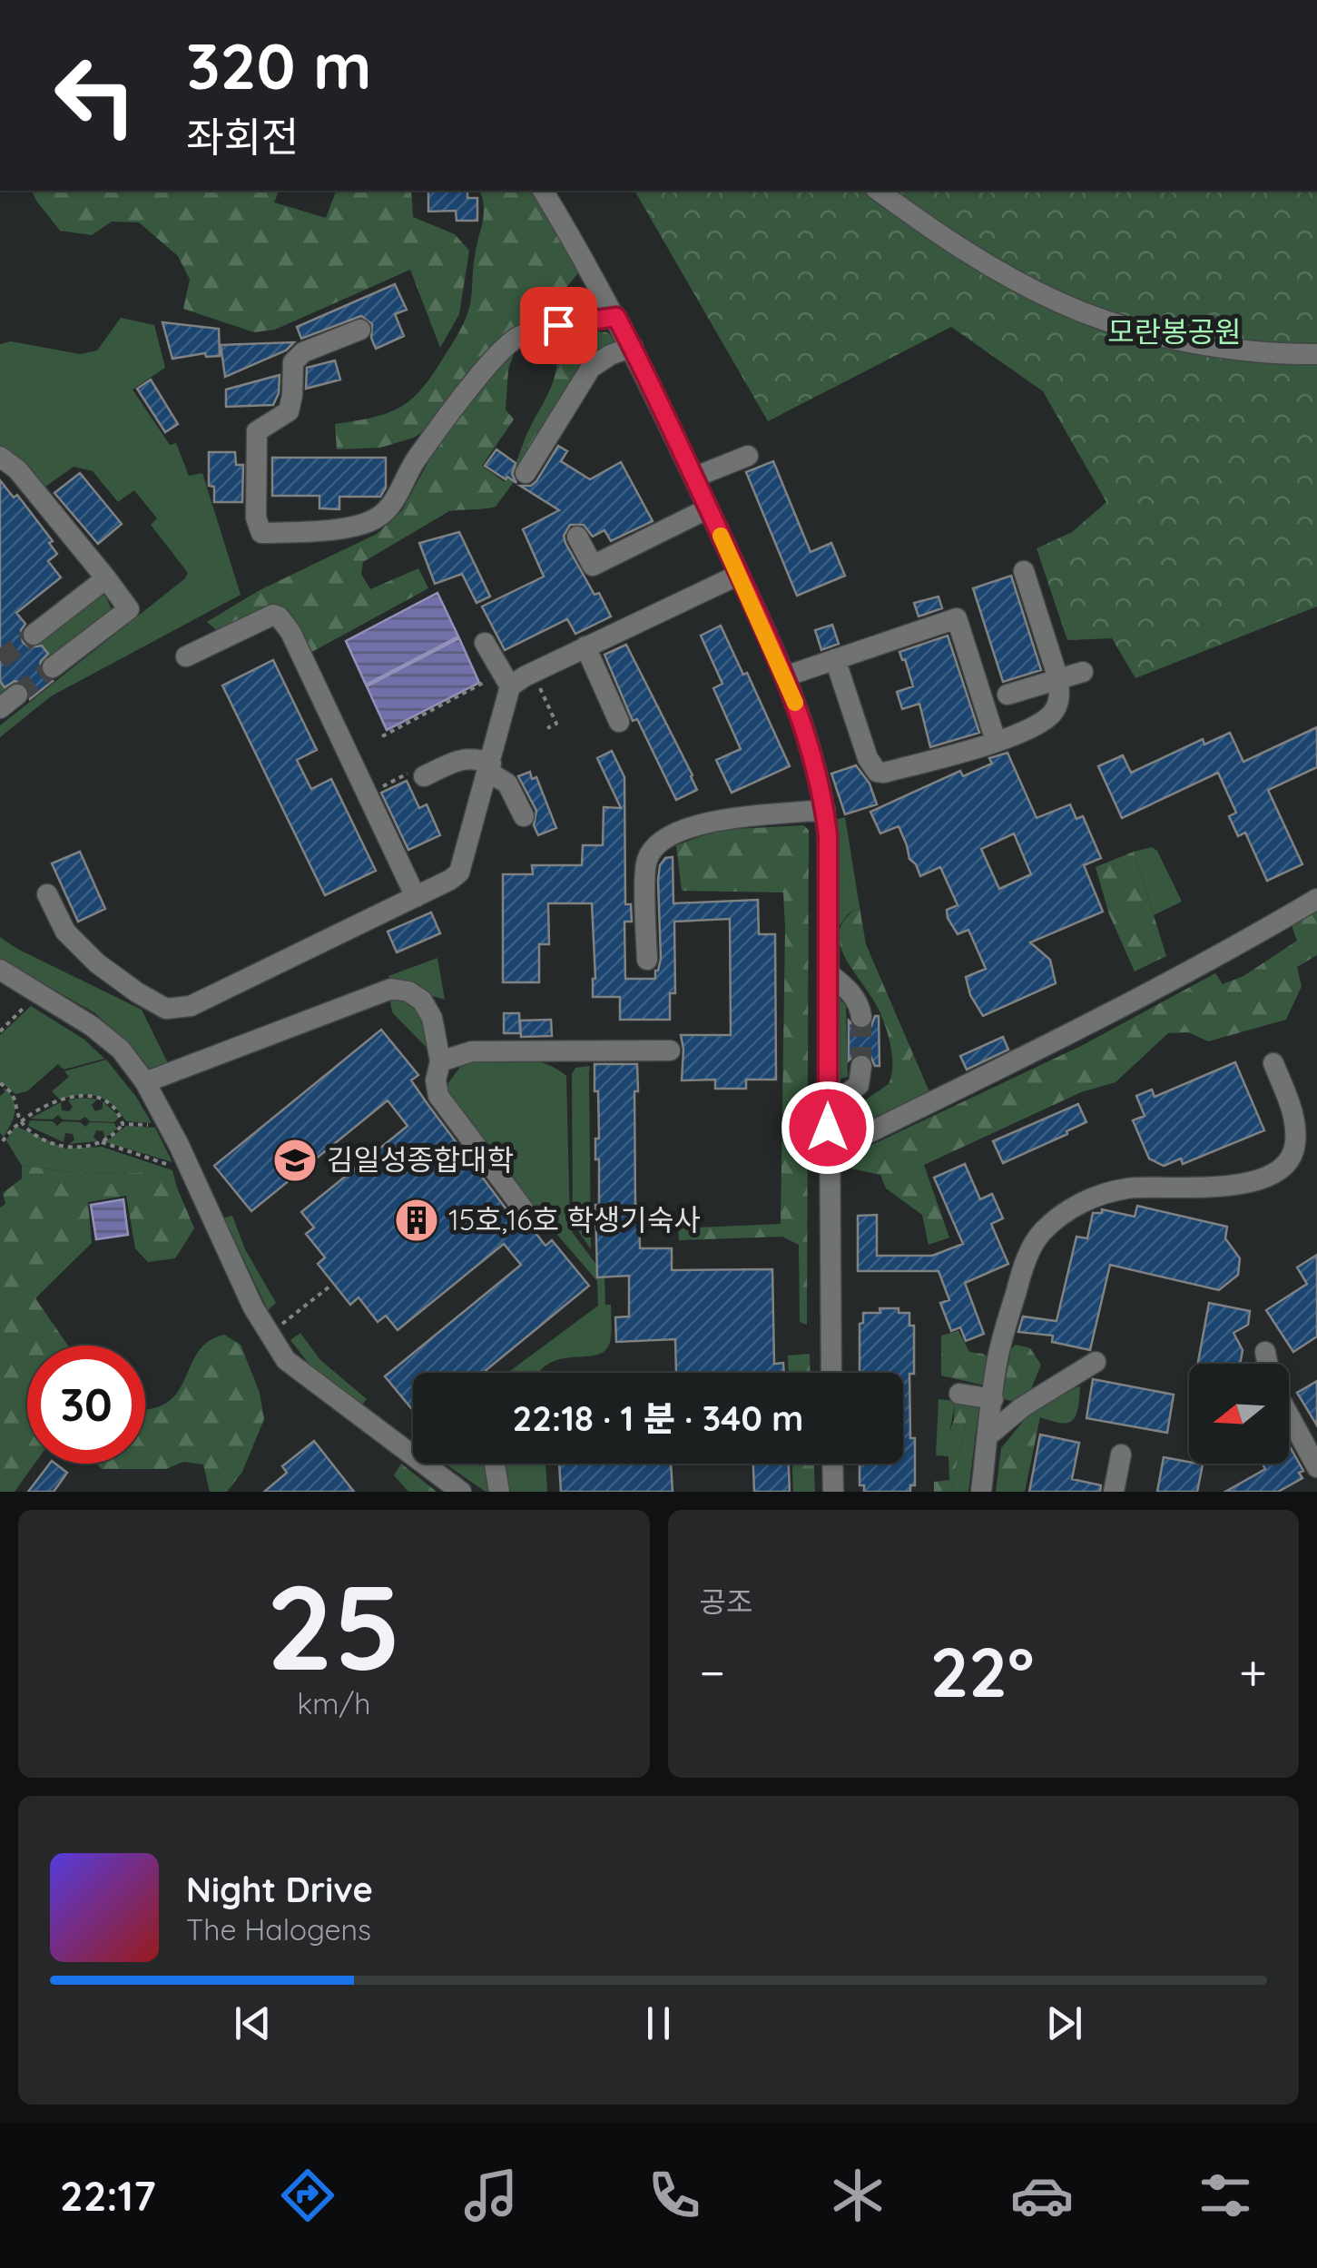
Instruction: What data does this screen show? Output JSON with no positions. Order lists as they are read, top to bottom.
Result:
{
  "parks": ["모란봉공원"],
  "places": {
    "school or university": ["김일성종합대학"],
    "building": ["15호,16호 학생기숙사"]
  },
  "north": "left",
  "page": {
    "turn": ["320 m", "좌회전"],
    "limit": "30",
    "trip": "22:18 · 1 분 · 340 m",
    "tile": [
      ["25", "km/h"],
      "공조"
    ],
    "heat": ["−", "22°", "+"],
    "song": ["Night Drive", "The Halogens"],
    "tabs": "22:17"
  }
}
